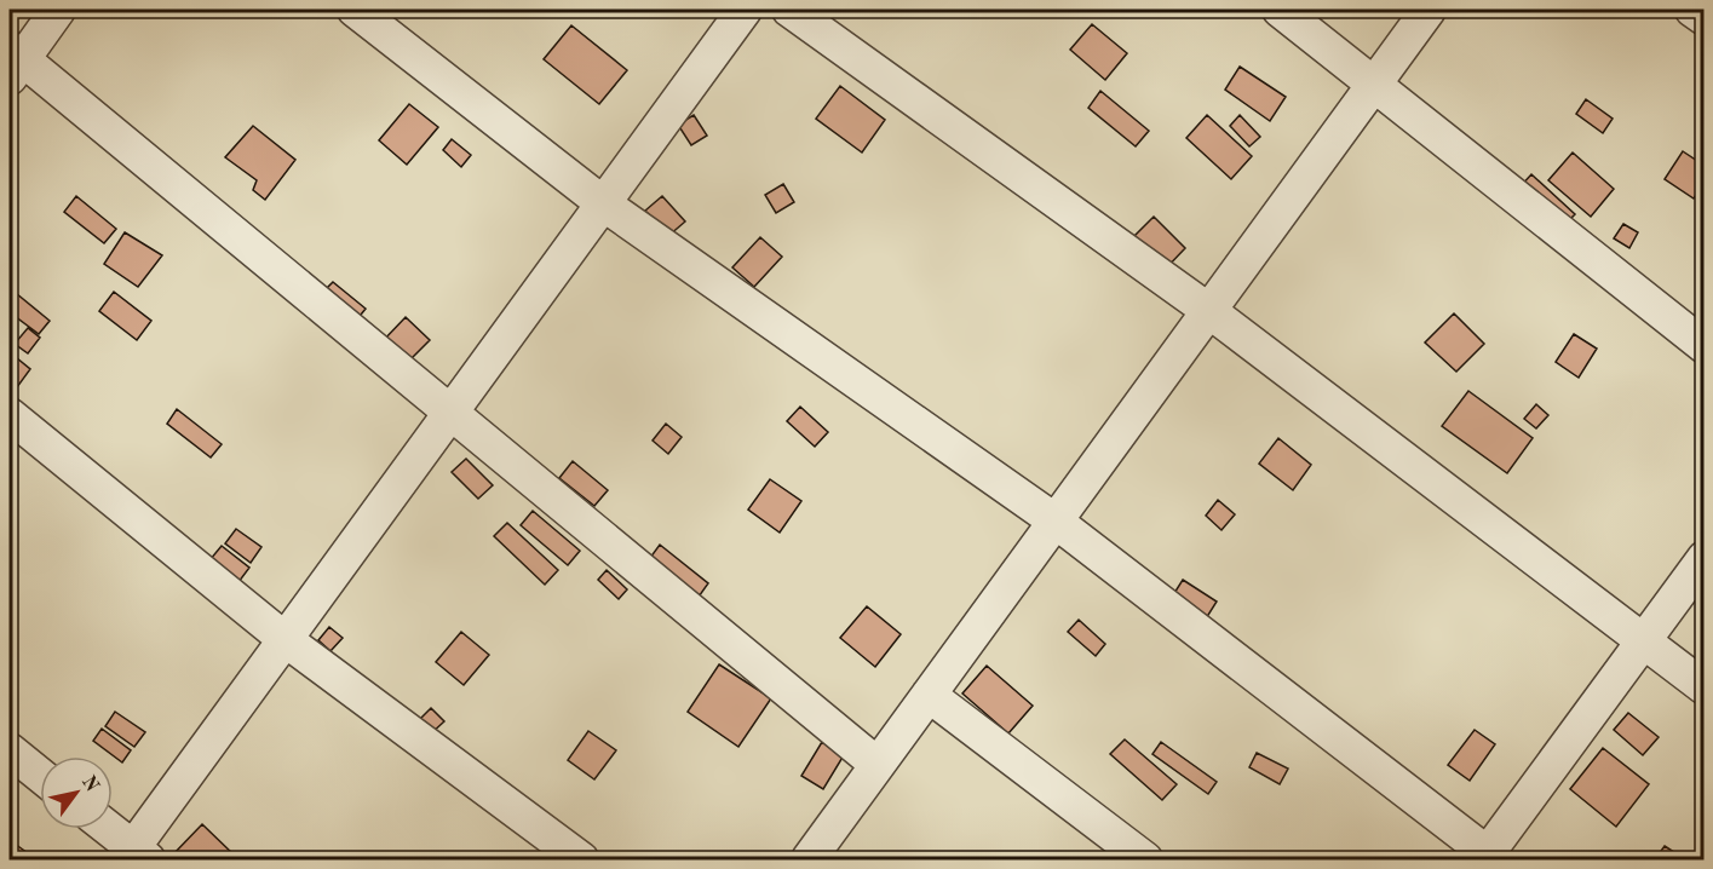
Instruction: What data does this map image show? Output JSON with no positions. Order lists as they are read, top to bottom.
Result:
{
  "north": "top right"
}
